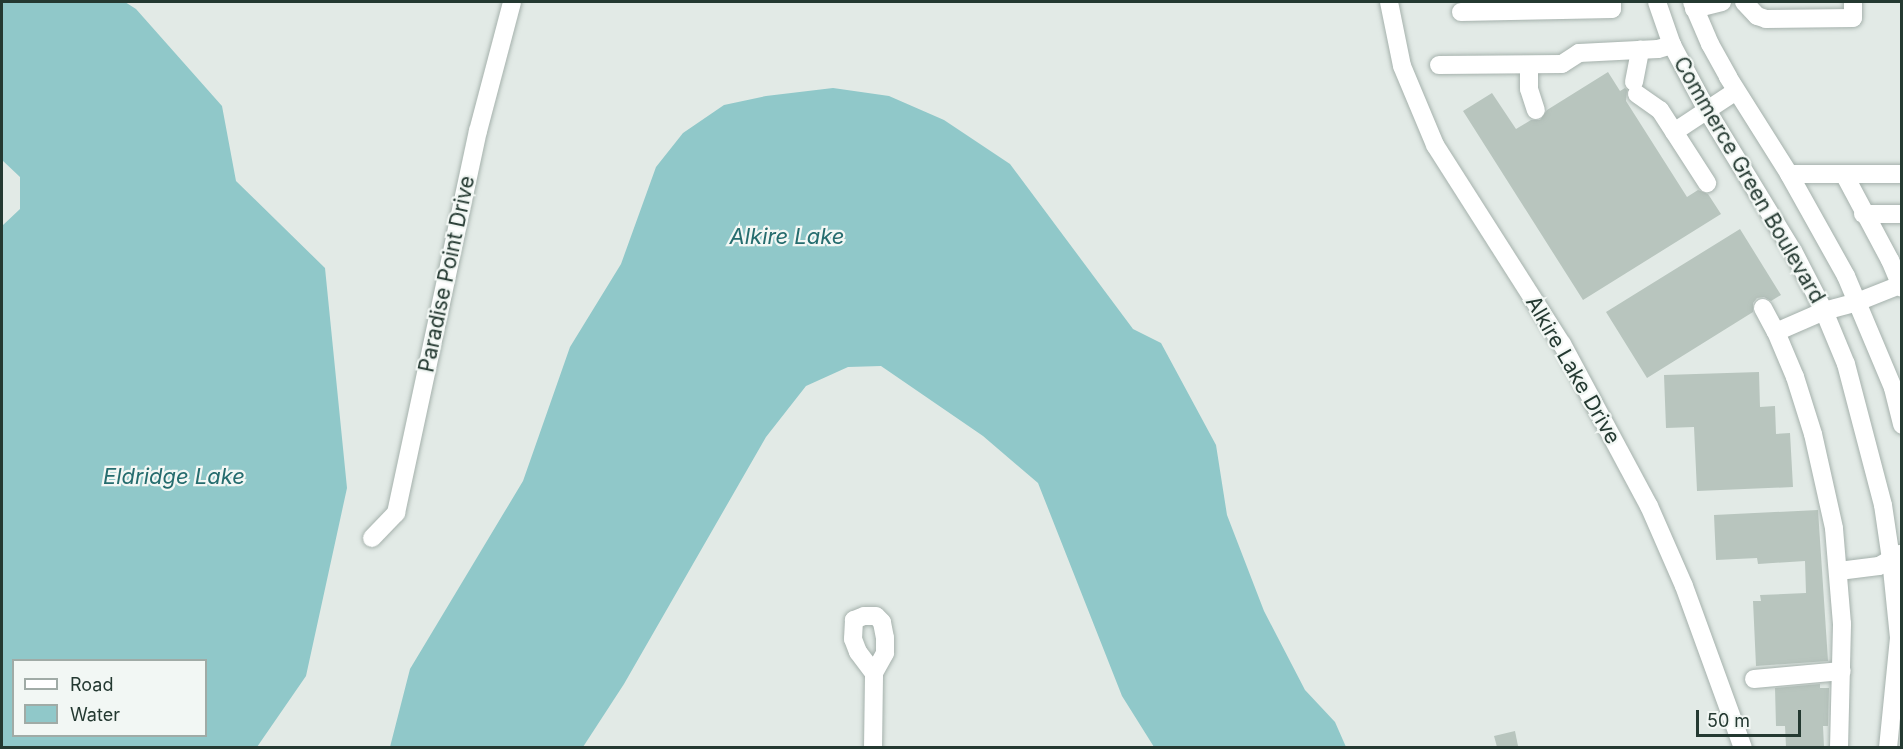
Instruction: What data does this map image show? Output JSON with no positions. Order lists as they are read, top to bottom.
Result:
{
  "streets": {
    "street": ["Commerce Green Boulevard", "Paradise Point Drive", "Alkire Lake Drive"]
  },
  "water": ["Alkire Lake", "Eldridge Lake"],
  "legend": ["Road", "Water"],
  "scale_bar": "50 m"
}
